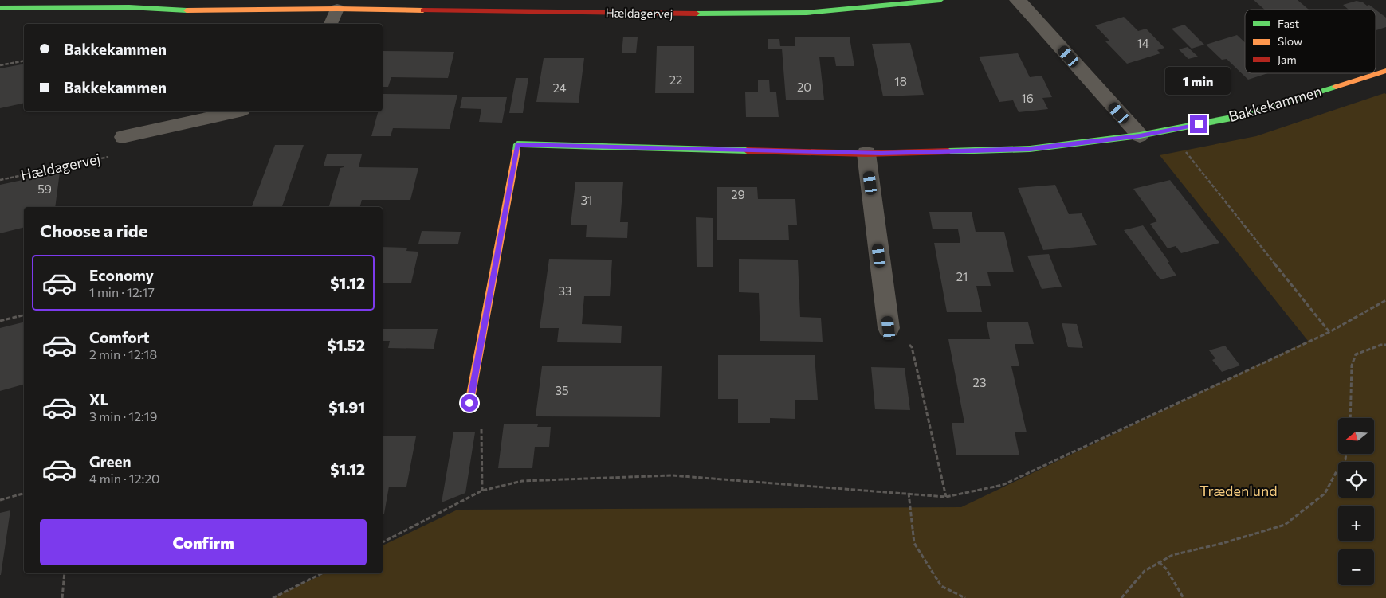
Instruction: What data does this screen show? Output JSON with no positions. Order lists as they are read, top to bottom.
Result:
{
  "streets": {
    "street": ["Hældagervej", "Bakkekammen"]
  },
  "parks": ["Trædenlund"],
  "house_numbers": [
    "14",
    "22",
    "18",
    "20",
    "24",
    "16",
    "59",
    "29",
    "31",
    "21",
    "33",
    "23",
    "35"
  ],
  "legend": ["Fast", "Slow", "Jam"],
  "north": "left",
  "page": {
    "banner": ["Bakkekammen", "Bakkekammen"],
    "bubble": "1 min",
    "heading": "Choose a ride",
    "list": [
      {
        "name": "Economy",
        "note": "1 min · 12:17",
        "value": "$1.12"
      },
      {
        "name": "Comfort",
        "note": "2 min · 12:18",
        "value": "$1.52"
      },
      {
        "name": "XL",
        "note": "3 min · 12:19",
        "value": "$1.91"
      },
      {
        "name": "Green",
        "note": "4 min · 12:20",
        "value": "$1.12"
      }
    ],
    "map_buttons": ["+", "−"],
    "buttons": "Confirm"
  }
}
